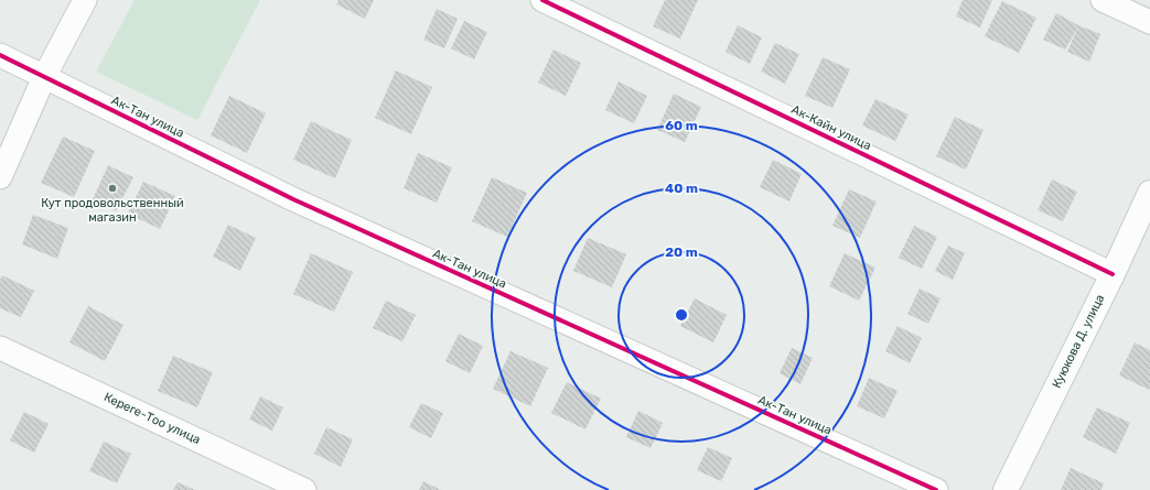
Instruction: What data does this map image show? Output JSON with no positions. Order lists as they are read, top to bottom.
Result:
{
  "streets": {
    "street": [
      "Ак-Тан улица",
      "Ак-Кайн улица",
      "Куюкова Д. улица",
      "Кереге-Тоо улица"
    ]
  },
  "crossings": [
    ["Ак-Кайн улица", "Куюкова Д. улица"]
  ],
  "places": ["Кут продовольственный магазин"],
  "rings": ["60 m", "40 m", "20 m"]
}
